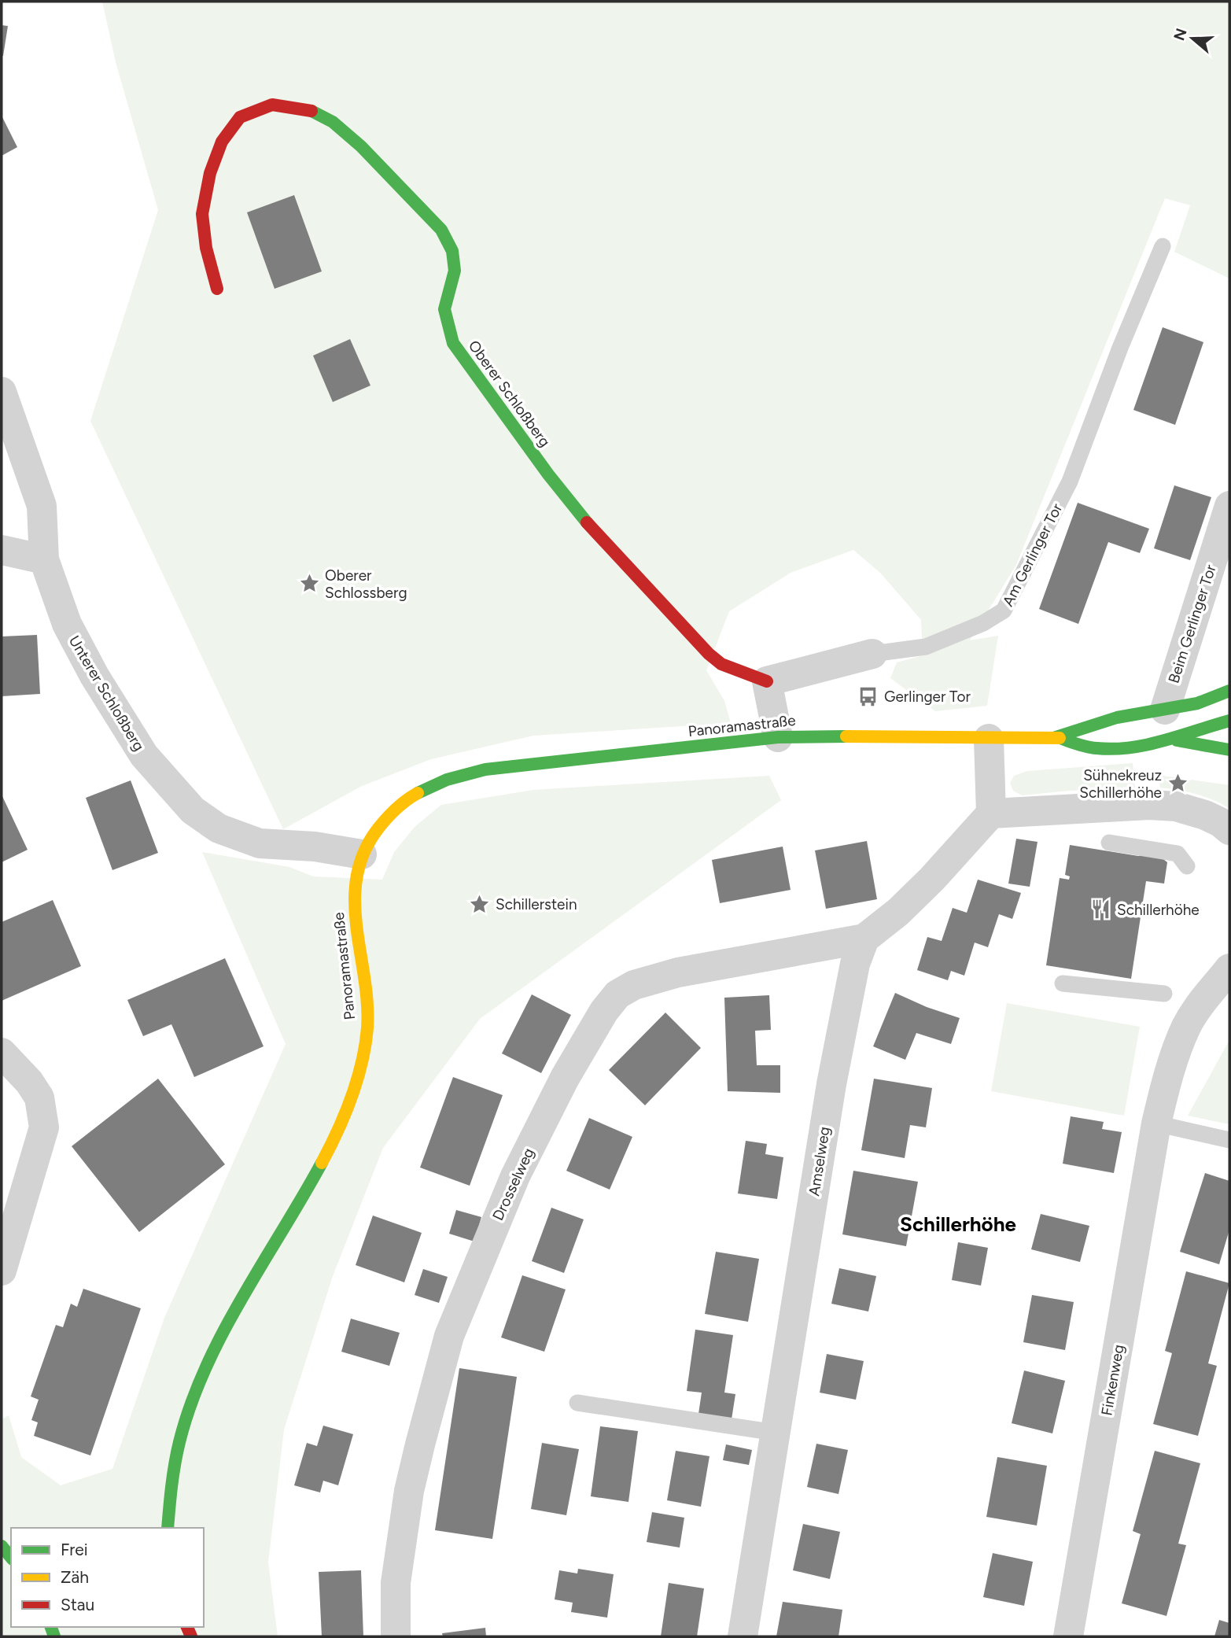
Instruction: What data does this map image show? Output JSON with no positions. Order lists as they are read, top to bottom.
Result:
{
  "streets": {
    "main road": ["Oberer Schloßberg", "Panoramastraße"],
    "street": [
      "Am Gerlinger Tor",
      "Beim Gerlinger Tor",
      "Unterer Schloßberg",
      "Amselweg",
      "Drosselweg",
      "Finkenweg"
    ]
  },
  "crossings": [
    ["Oberer Schloßberg", "Am Gerlinger Tor"],
    ["Beim Gerlinger Tor", "Panoramastraße"],
    ["Unterer Schloßberg", "Panoramastraße"],
    ["Amselweg", "Drosselweg"]
  ],
  "districts": ["Schillerhöhe"],
  "places": {
    "place": ["Oberer Schlossberg", "Sühnekreuz Schillerhöhe", "Schillerstein"],
    "bus stop": ["Gerlinger Tor"],
    "restaurant": ["Schillerhöhe"]
  },
  "legend": ["Frei", "Zäh", "Stau"],
  "north": "left"
}
